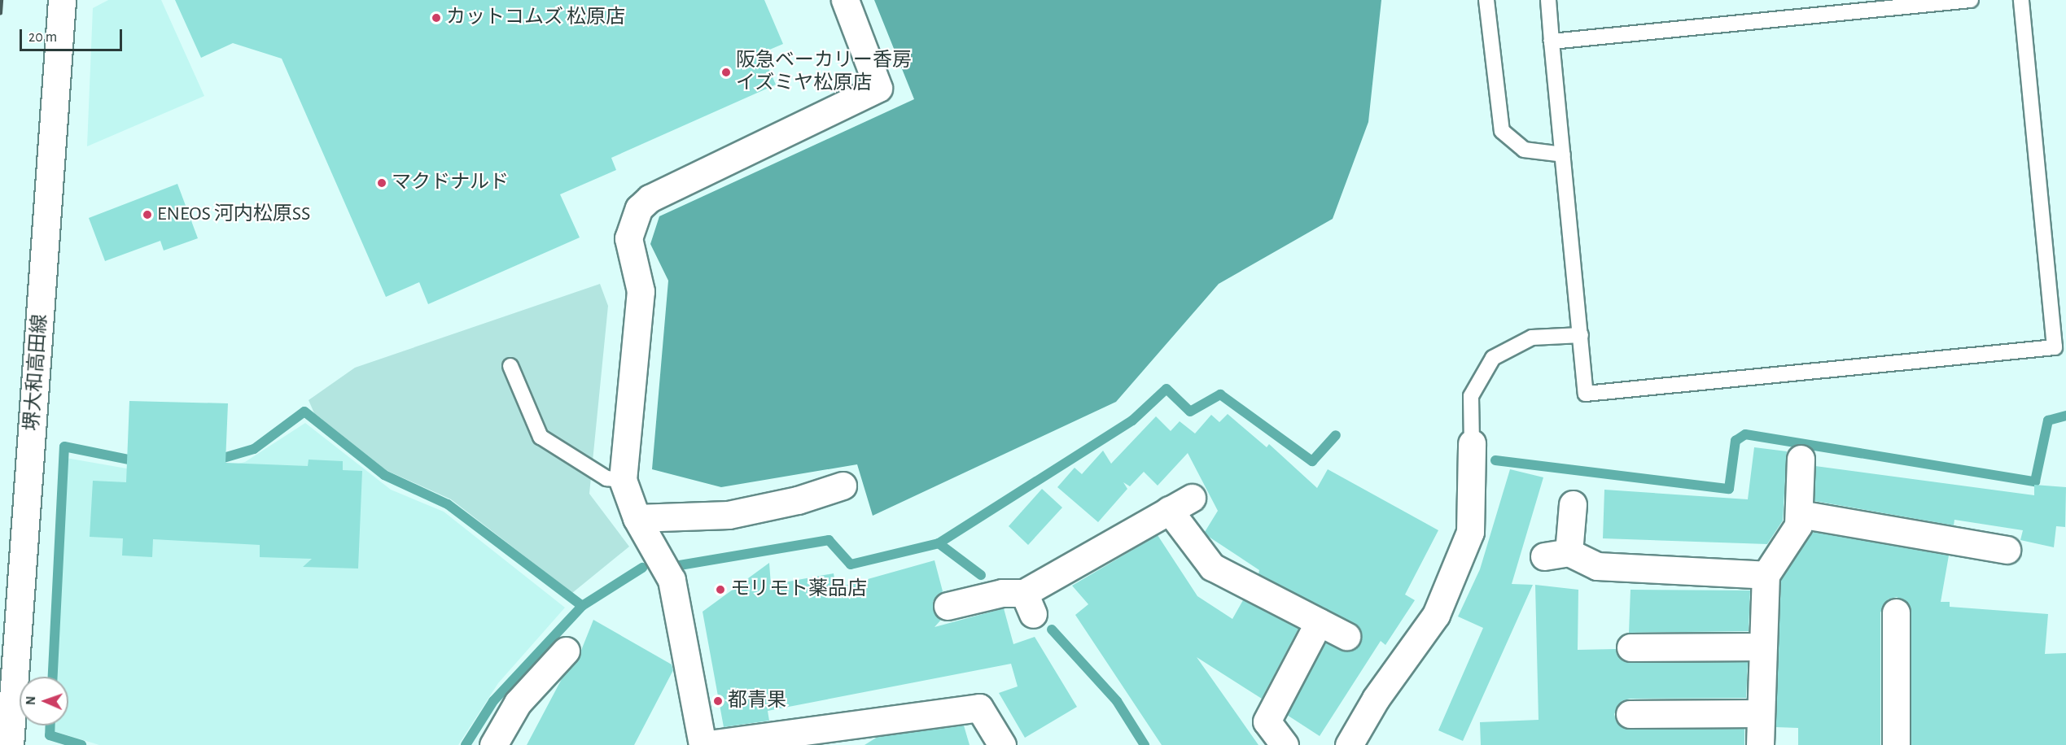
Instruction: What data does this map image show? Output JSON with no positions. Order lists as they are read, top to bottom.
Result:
{
  "streets": {
    "street": ["堺大和高田線"]
  },
  "places": [
    "カットコムズ 松原店",
    "阪急ベーカリー香房 イズミヤ松原店",
    "マクドナルド",
    "ENEOS 河内松原SS",
    "モリモト薬品店",
    "都青果"
  ],
  "scale_bar": "20 m",
  "north": "left"
}
